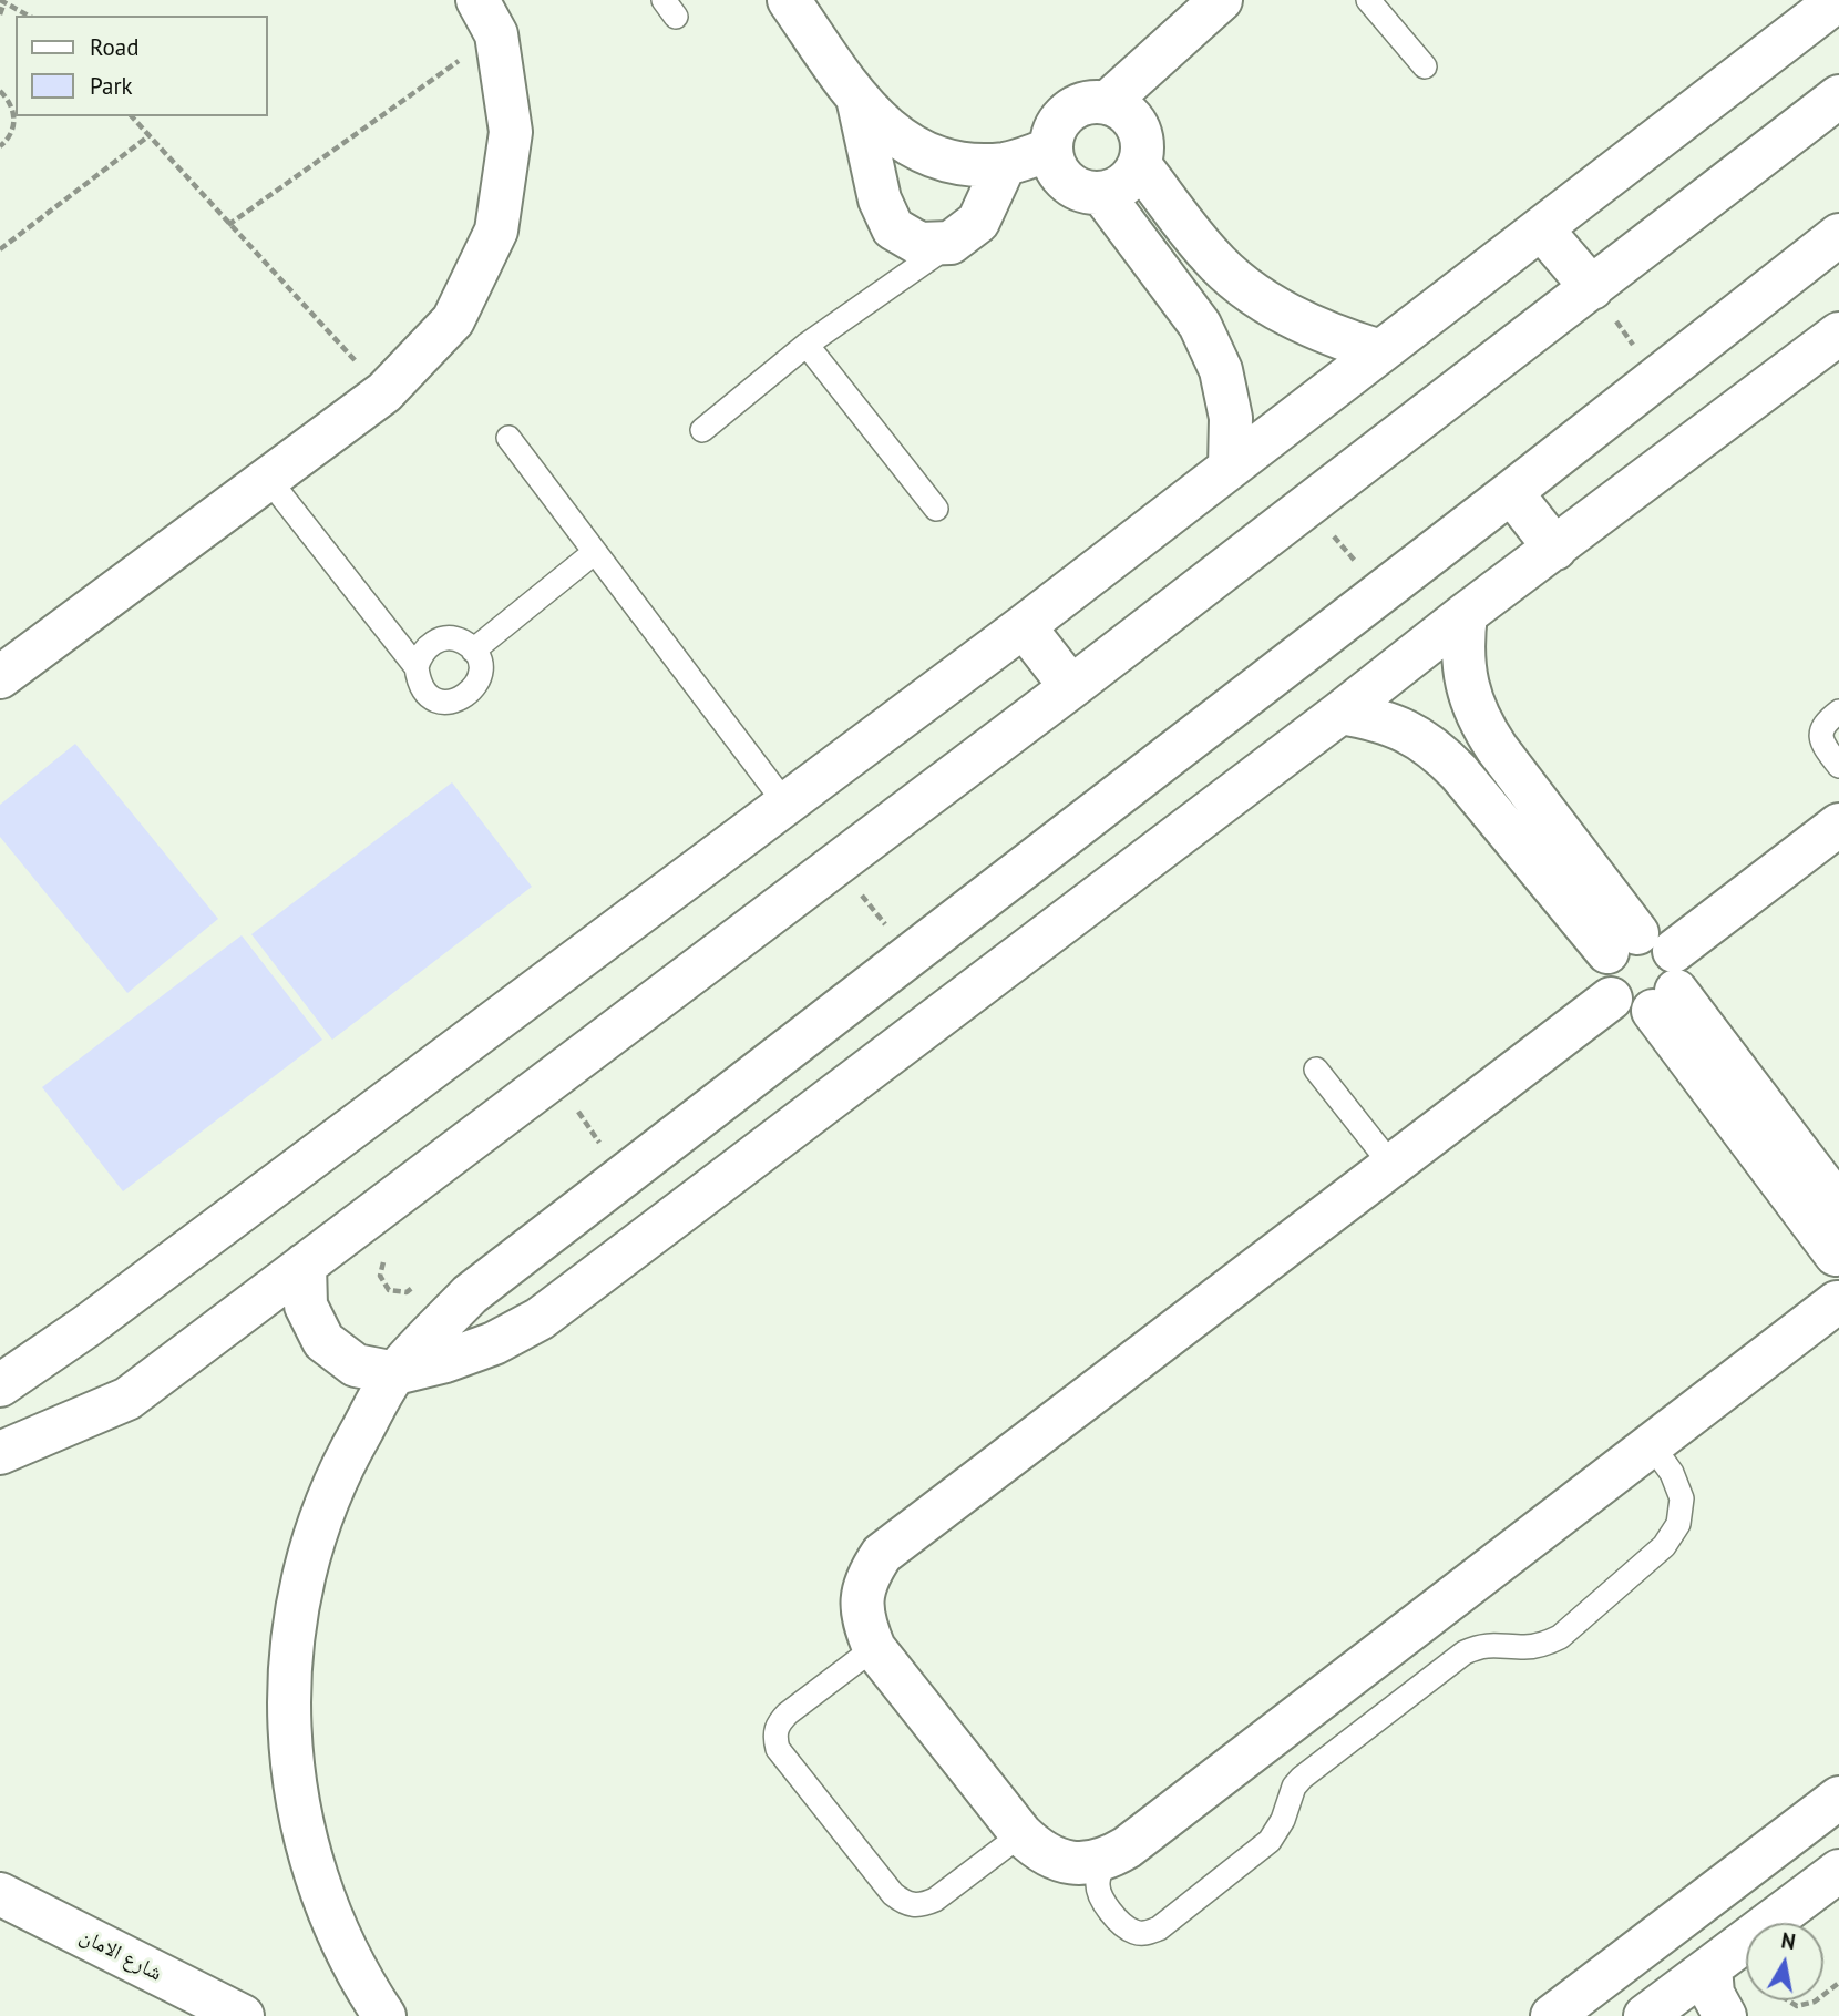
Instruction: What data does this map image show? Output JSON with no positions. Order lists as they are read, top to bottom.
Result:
{
  "streets": {
    "street": ["شارع الامان"]
  },
  "legend": ["Road", "Park"],
  "north": "top"
}
